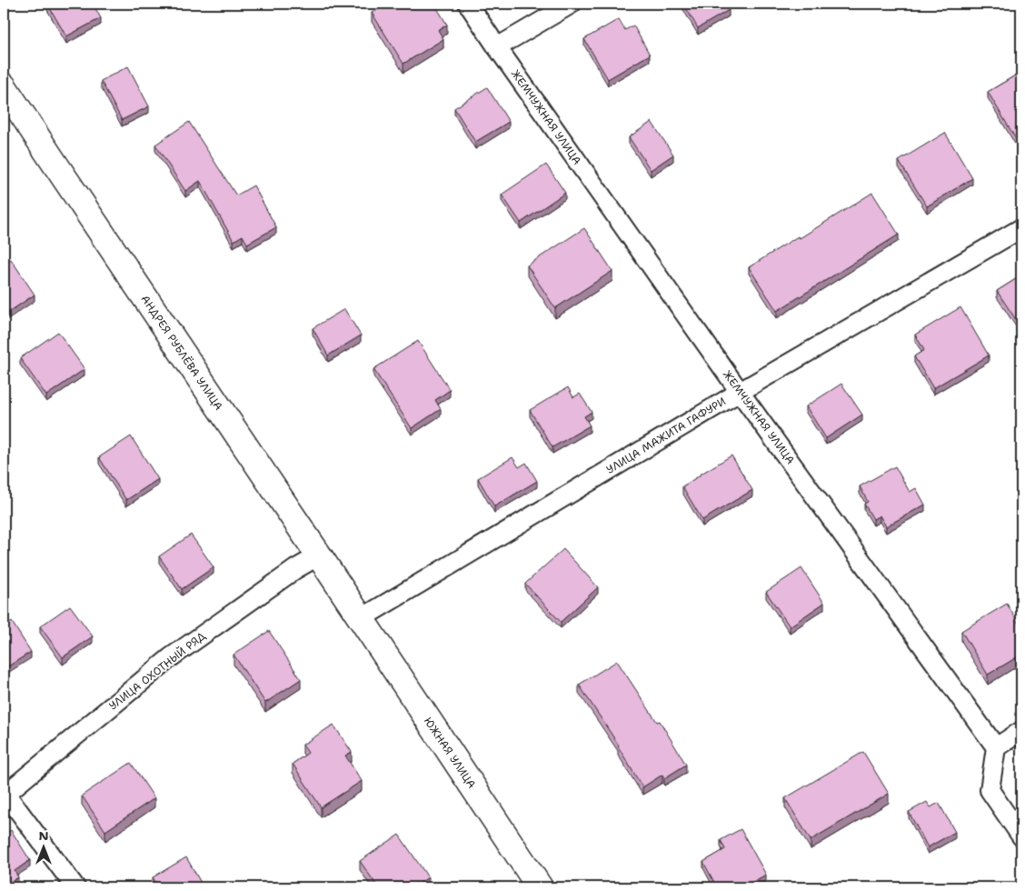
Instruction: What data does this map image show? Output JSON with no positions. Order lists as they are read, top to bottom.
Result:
{
  "streets": {
    "street": [
      "ЖЕМЧУЖНАЯ УЛИЦА",
      "АНДРЕЯ РУБЛЁВА УЛИЦА",
      "УЛИЦА МАЖИТА ГАФУРИ",
      "УЛИЦА ОХОТНЫЙ РЯД",
      "ЮЖНАЯ УЛИЦА"
    ]
  },
  "crossings": [
    ["ЖЕМЧУЖНАЯ УЛИЦА", "УЛИЦА МАЖИТА ГАФУРИ"],
    ["АНДРЕЯ РУБЛЁВА УЛИЦА", "УЛИЦА МАЖИТА ГАФУРИ"],
    ["АНДРЕЯ РУБЛЁВА УЛИЦА", "УЛИЦА ОХОТНЫЙ РЯД"],
    ["АНДРЕЯ РУБЛЁВА УЛИЦА", "ЮЖНАЯ УЛИЦА"],
    ["УЛИЦА МАЖИТА ГАФУРИ", "ЮЖНАЯ УЛИЦА"]
  ],
  "north": "top"
}
